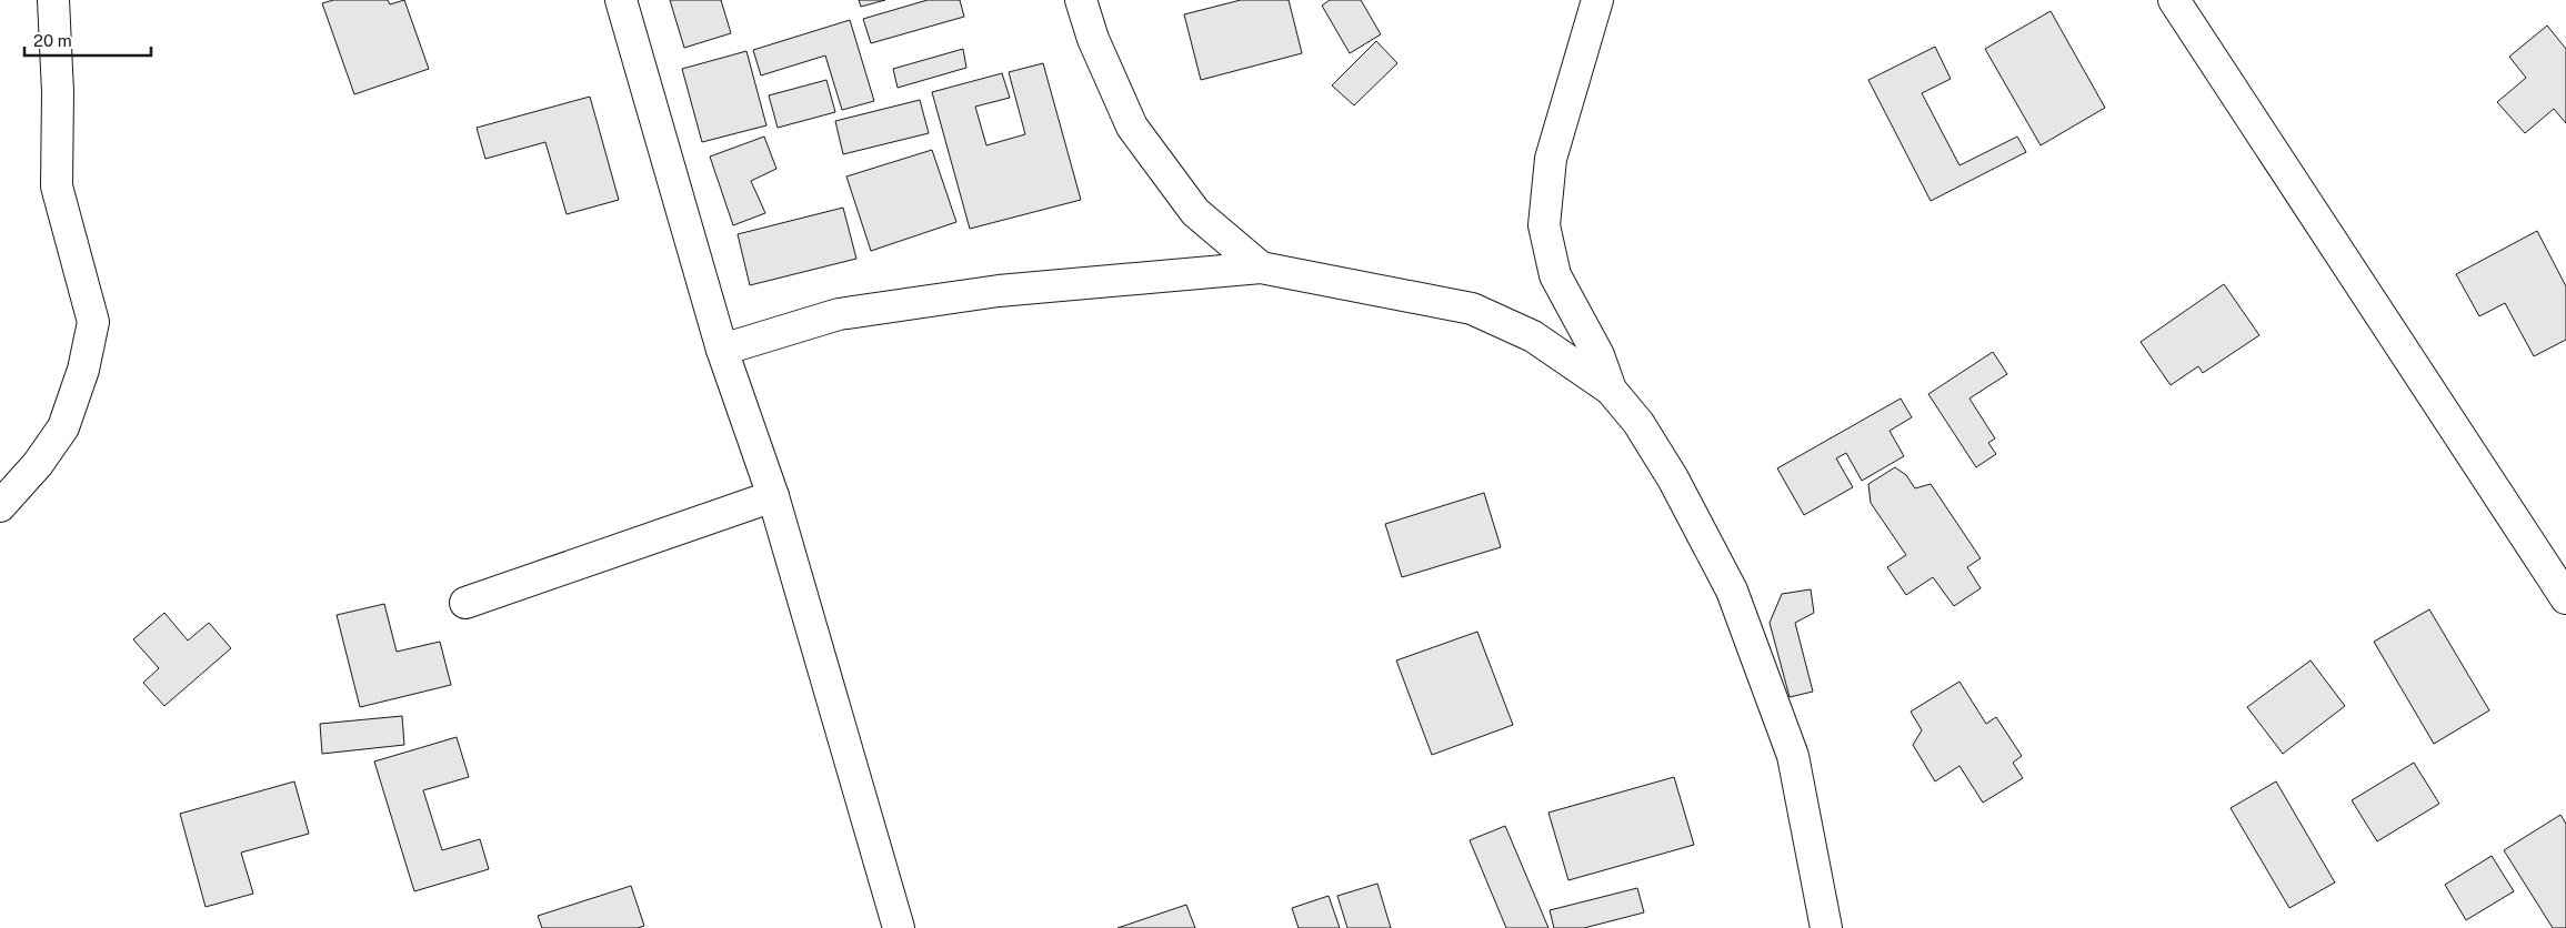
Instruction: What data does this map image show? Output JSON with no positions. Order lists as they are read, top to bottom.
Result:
{
  "scale_bar": "20 m"
}
